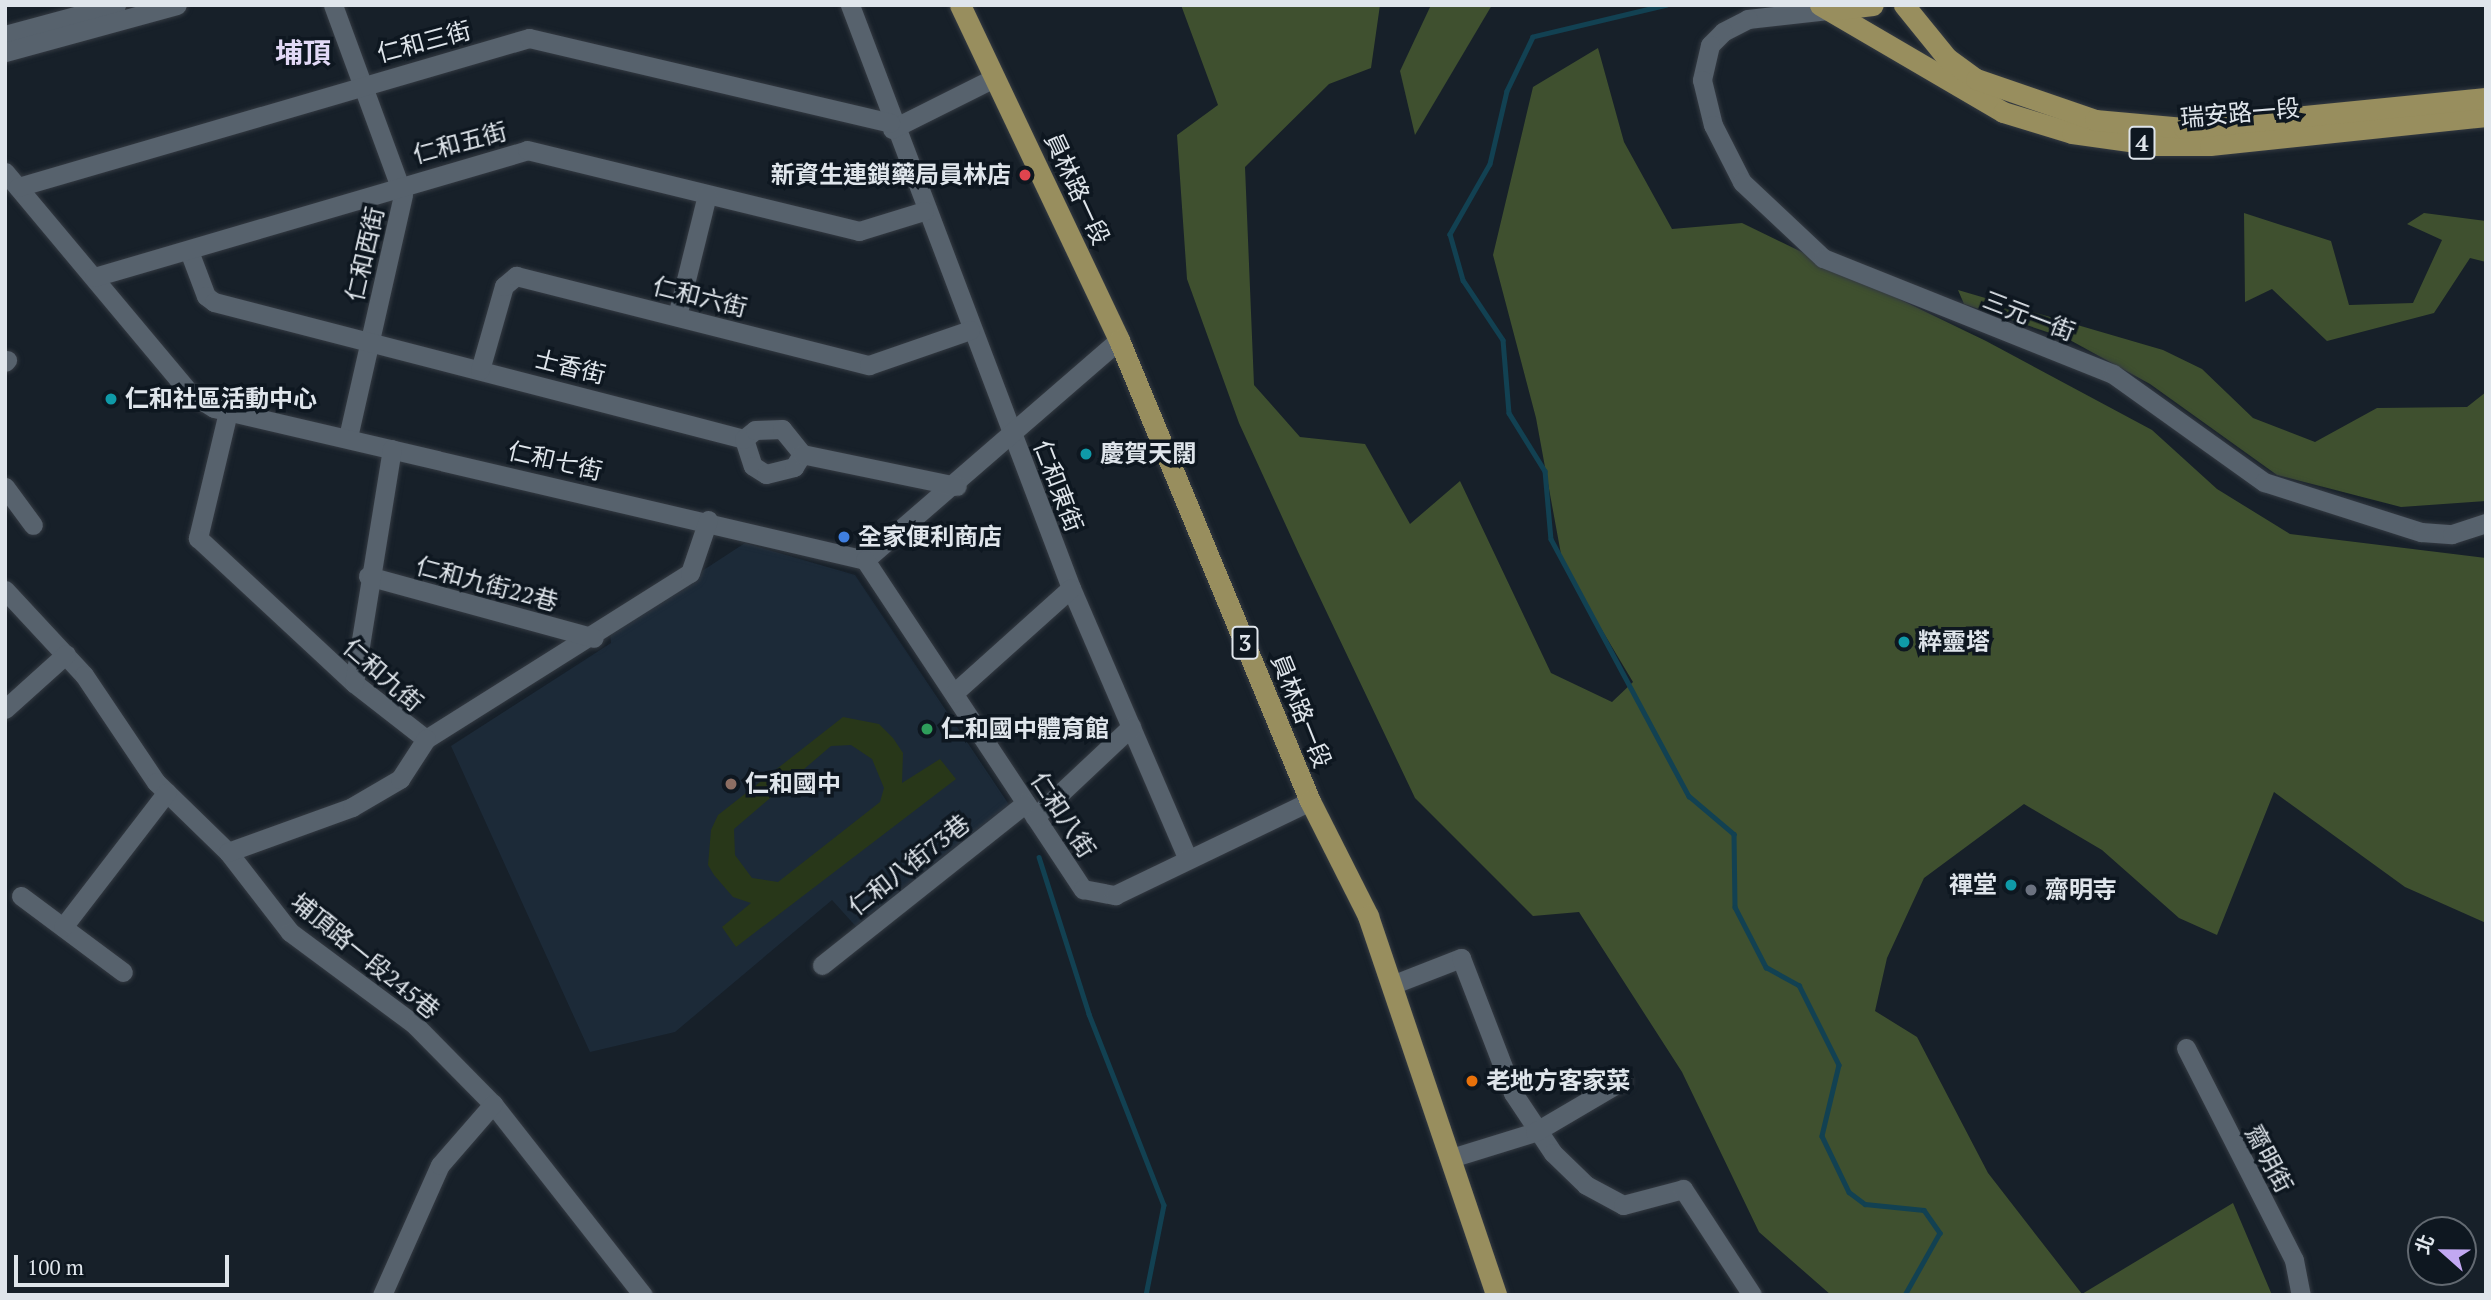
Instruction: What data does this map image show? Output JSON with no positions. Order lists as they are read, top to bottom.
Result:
{
  "streets": {
    "main road": [
      "瑞安路一段",
      "4",
      "員林路一段",
      "3"
    ],
    "street": [
      "仁和三街",
      "仁和五街",
      "仁和西街",
      "仁和六街",
      "三元一街",
      "士香街",
      "仁和七街",
      "仁和東街",
      "仁和九街22巷",
      "仁和九街",
      "仁和八街",
      "仁和八街73巷",
      "埔頂路一段245巷",
      "齋明街"
    ]
  },
  "crossings": [
    ["仁和三街", "仁和西街"],
    ["仁和三街", "仁和七街"],
    ["仁和三街", "仁和東街"],
    ["瑞安路一段", "三元一街"],
    ["仁和五街", "仁和西街"],
    ["仁和五街", "士香街"],
    ["仁和五街", "仁和七街"],
    ["仁和五街", "仁和東街"],
    ["員林路一段", "仁和八街"],
    ["仁和西街", "士香街"],
    ["仁和西街", "仁和七街"],
    ["仁和六街", "士香街"],
    ["仁和六街", "仁和東街"],
    ["仁和七街", "仁和九街"],
    ["仁和七街", "仁和八街"],
    ["仁和東街", "仁和八街"],
    ["仁和東街", "仁和八街73巷"],
    ["仁和九街22巷", "仁和九街"],
    ["仁和八街", "仁和八街73巷"]
  ],
  "districts": ["埔頂"],
  "places": [
    "新資生連鎖藥局員林店",
    "仁和社區活動中心",
    "慶賀天闊",
    "全家便利商店",
    "粹靈塔",
    "仁和國中體育館",
    "仁和國中",
    "禪堂",
    "齋明寺",
    "老地方客家菜"
  ],
  "scale_bar": "100 m",
  "north": "left"
}
